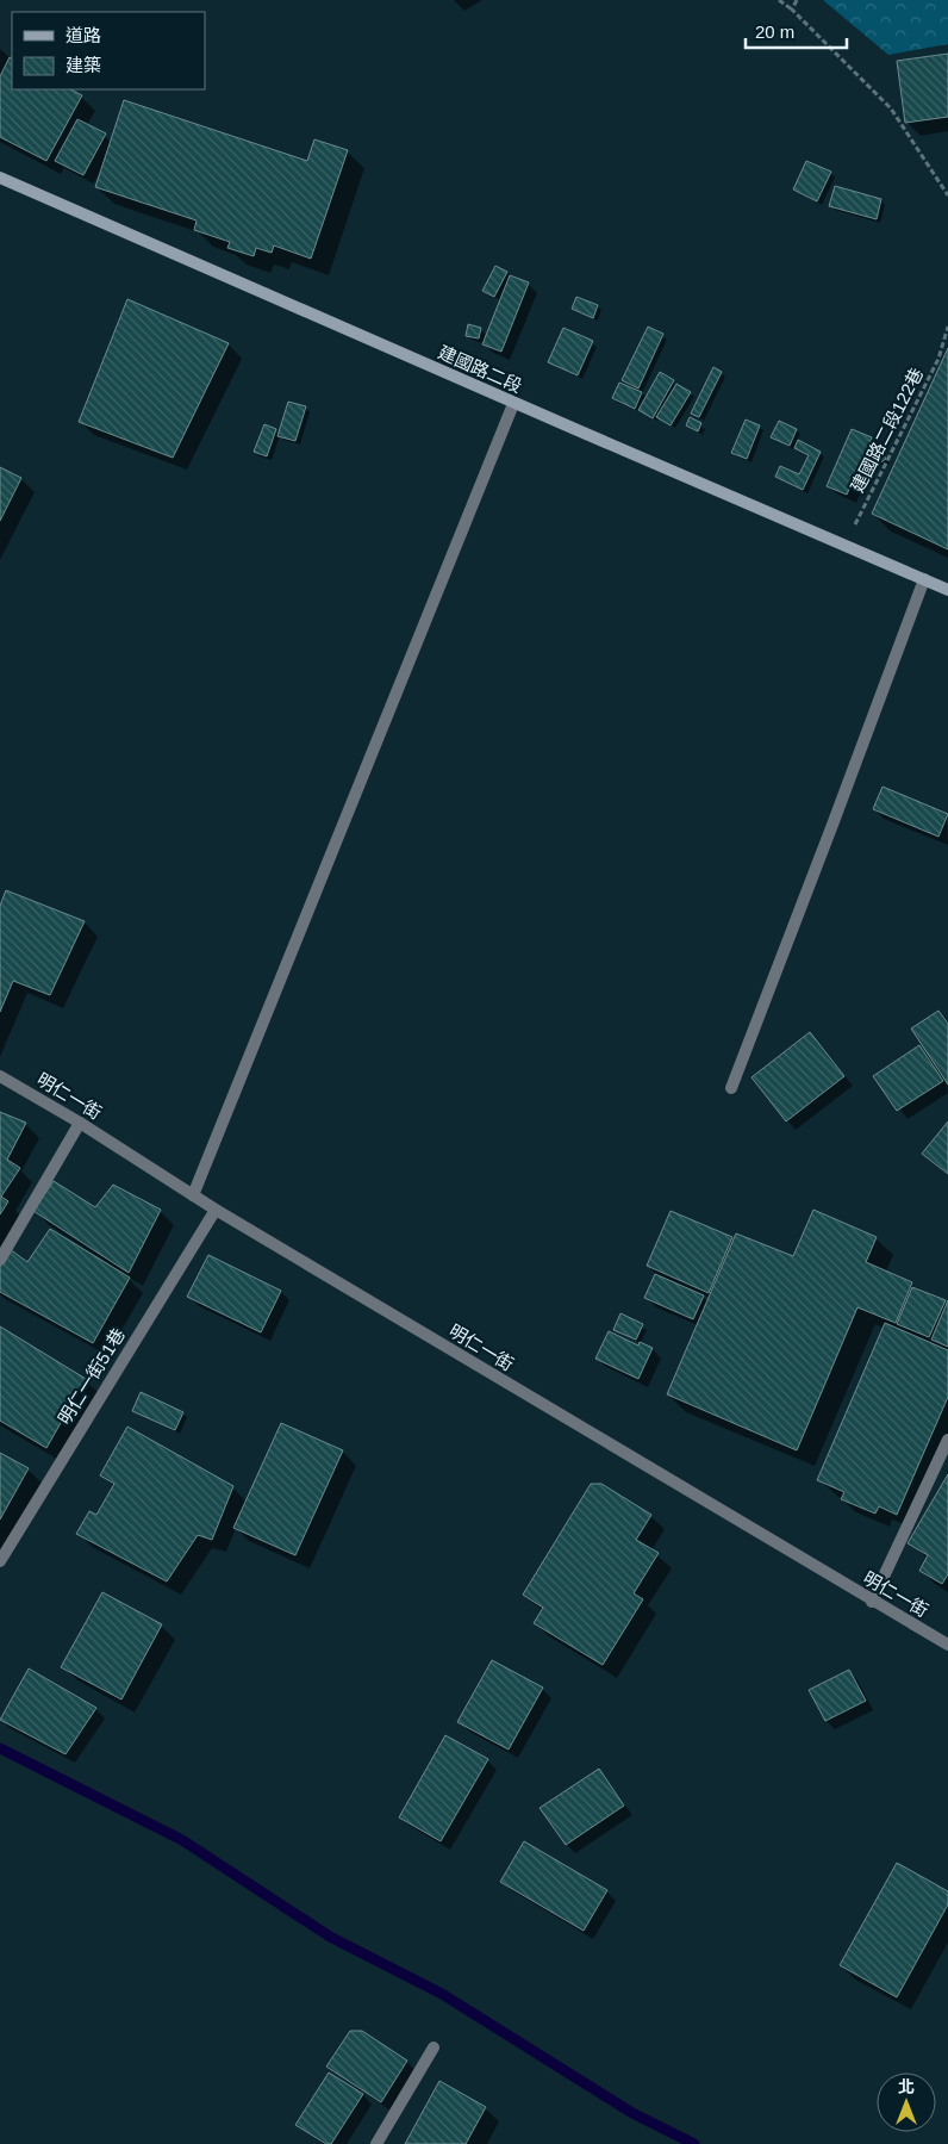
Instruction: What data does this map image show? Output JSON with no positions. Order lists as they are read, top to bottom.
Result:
{
  "streets": {
    "street": ["建國路二段", "明仁一街", "明仁一街51巷"],
    "path": ["建國路二段122巷"]
  },
  "crossings": [
    ["建國路二段", "建國路二段122巷"],
    ["明仁一街", "明仁一街51巷"]
  ],
  "legend": ["道路", "建築"],
  "scale_bar": "20 m",
  "north": "top"
}
